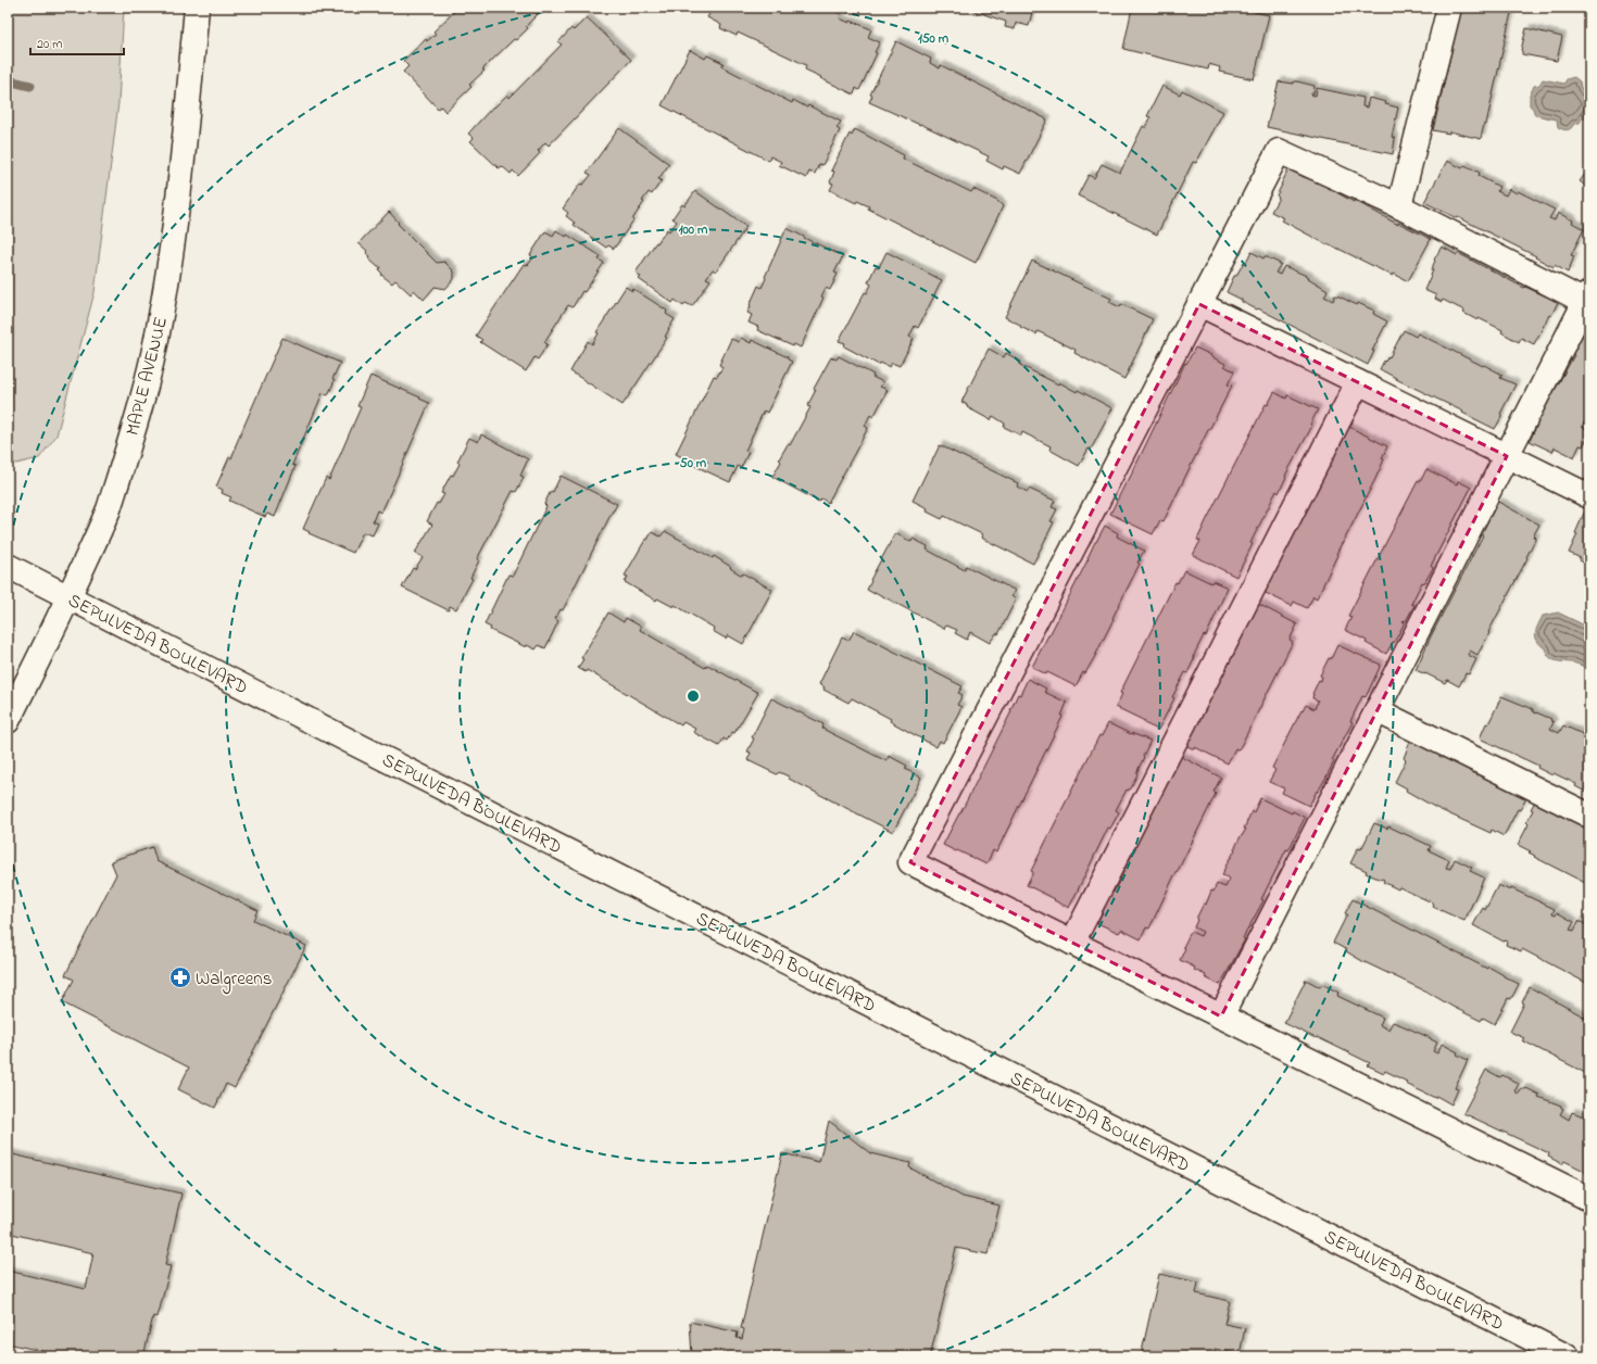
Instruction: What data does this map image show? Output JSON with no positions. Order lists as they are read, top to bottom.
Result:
{
  "streets": {
    "street": ["MAPLE AVENUE", "SEPULVEDA BOULEVARD"]
  },
  "crossings": [
    ["MAPLE AVENUE", "SEPULVEDA BOULEVARD"]
  ],
  "places": {
    "pharmacy": ["Walgreens"]
  },
  "scale_bar": "20 m",
  "rings": ["150 m", "100 m", "50 m"]
}
